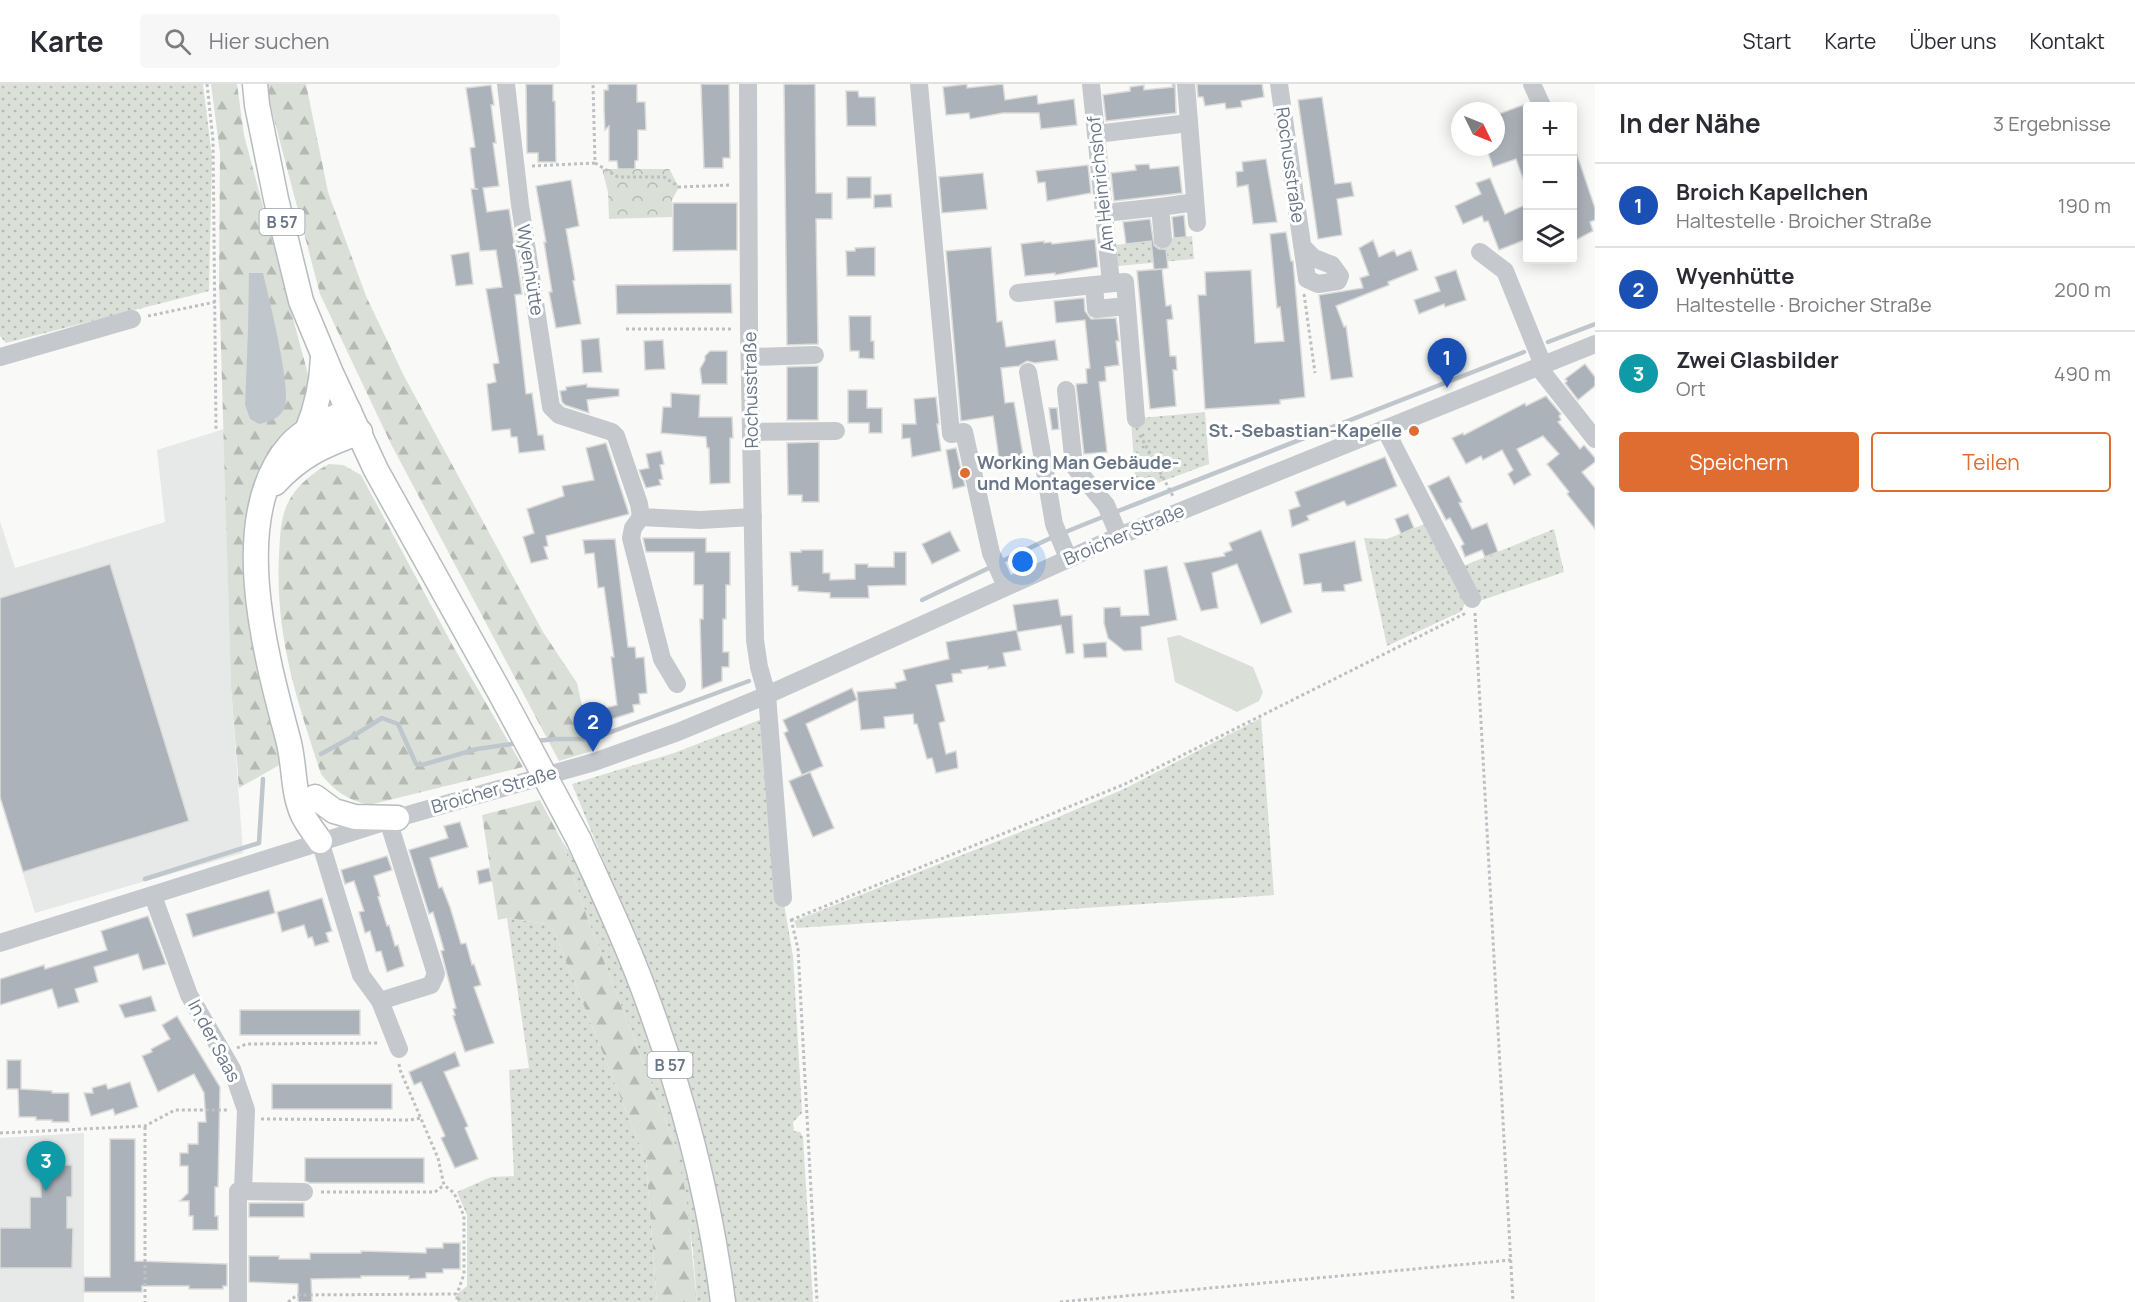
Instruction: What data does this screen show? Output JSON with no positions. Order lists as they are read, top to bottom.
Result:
{
  "streets": {
    "main road": ["B 57"],
    "street": [
      "Rochusstraße",
      "Am Heinrichshof",
      "Wyenhütte",
      "Broicher Straße",
      "In der Saas"
    ]
  },
  "crossings": [
    ["Rochusstraße", "Broicher Straße"],
    ["Broicher Straße", "In der Saas"]
  ],
  "places": ["St.-Sebastian-Kapelle", "Working Man Gebäude- und Montageservice"],
  "north": "bottom right",
  "page": {
    "header": "Karte",
    "search": "Hier suchen",
    "nav": [
      "Start",
      "Karte",
      "Über uns",
      "Kontakt"
    ],
    "heading": ["In der Nähe", "3 Ergebnisse"],
    "map_buttons": ["+", "−"],
    "list": [
      {
        "mark": "1",
        "name": "Broich Kapellchen",
        "note": "Haltestelle · Broicher Straße",
        "value": "190 m"
      },
      {
        "mark": "2",
        "name": "Wyenhütte",
        "note": "Haltestelle · Broicher Straße",
        "value": "200 m"
      },
      {
        "mark": "3",
        "name": "Zwei Glasbilder",
        "note": "Ort",
        "value": "490 m"
      }
    ],
    "pins": ["1", "2", "3"],
    "buttons": ["Speichern", "Teilen"]
  }
}
